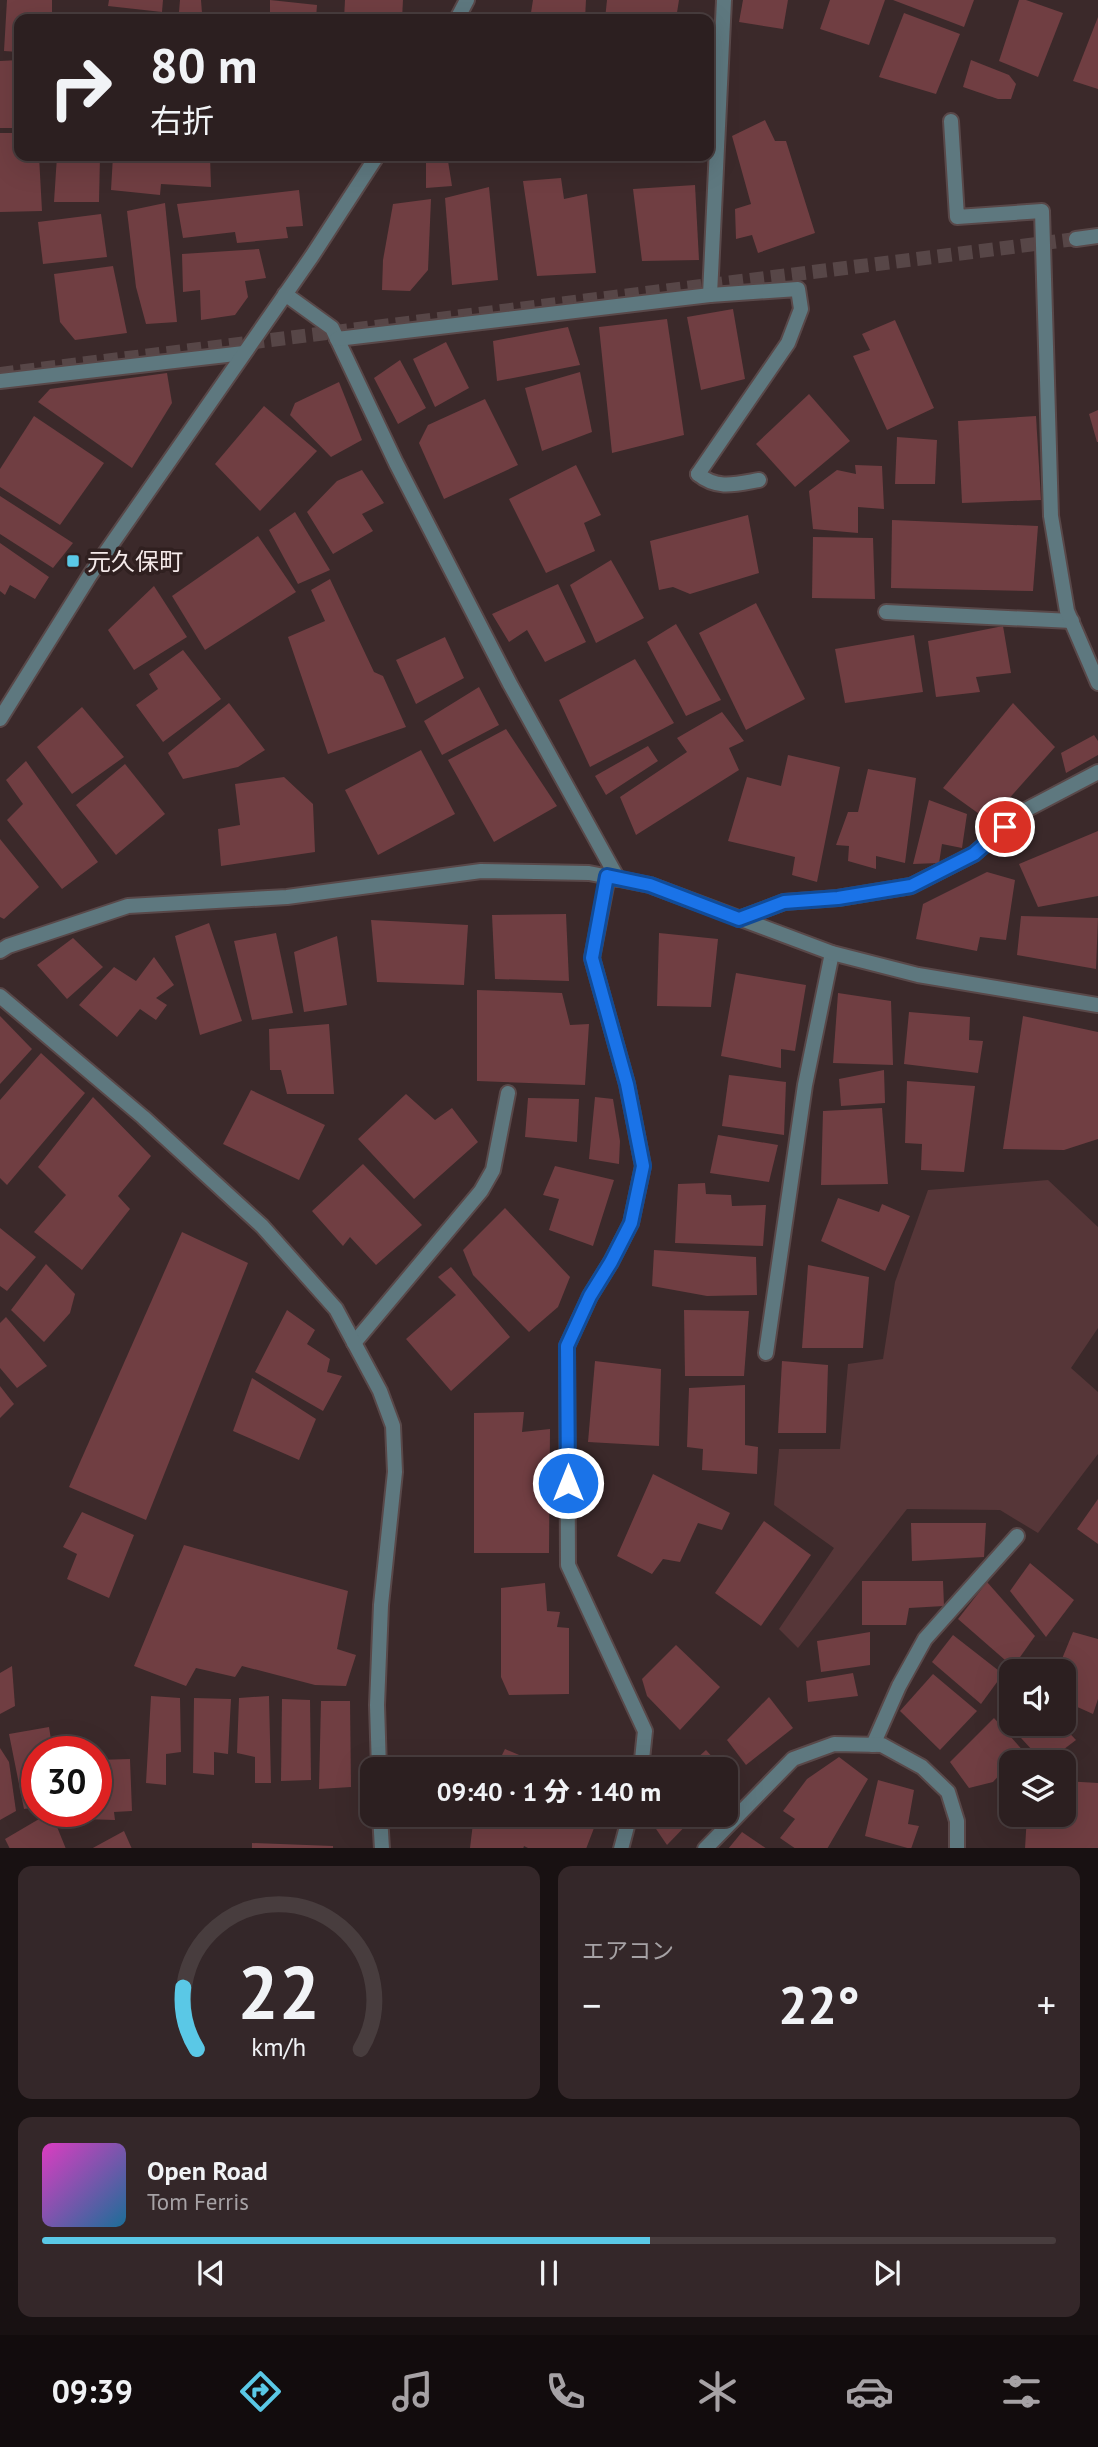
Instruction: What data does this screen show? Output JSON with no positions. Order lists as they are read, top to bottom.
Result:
{
  "places": {
    "transit": ["元久保町"]
  },
  "page": {
    "turn": ["80 m", "右折"],
    "limit": "30",
    "trip": "09:40 · 1 分 · 140 m",
    "tile": "エアコン",
    "heat": ["−", "22°", "+"],
    "song": ["Open Road", "Tom Ferris"],
    "tabs": "09:39",
    "gauge": ["22", "km/h"]
  }
}
